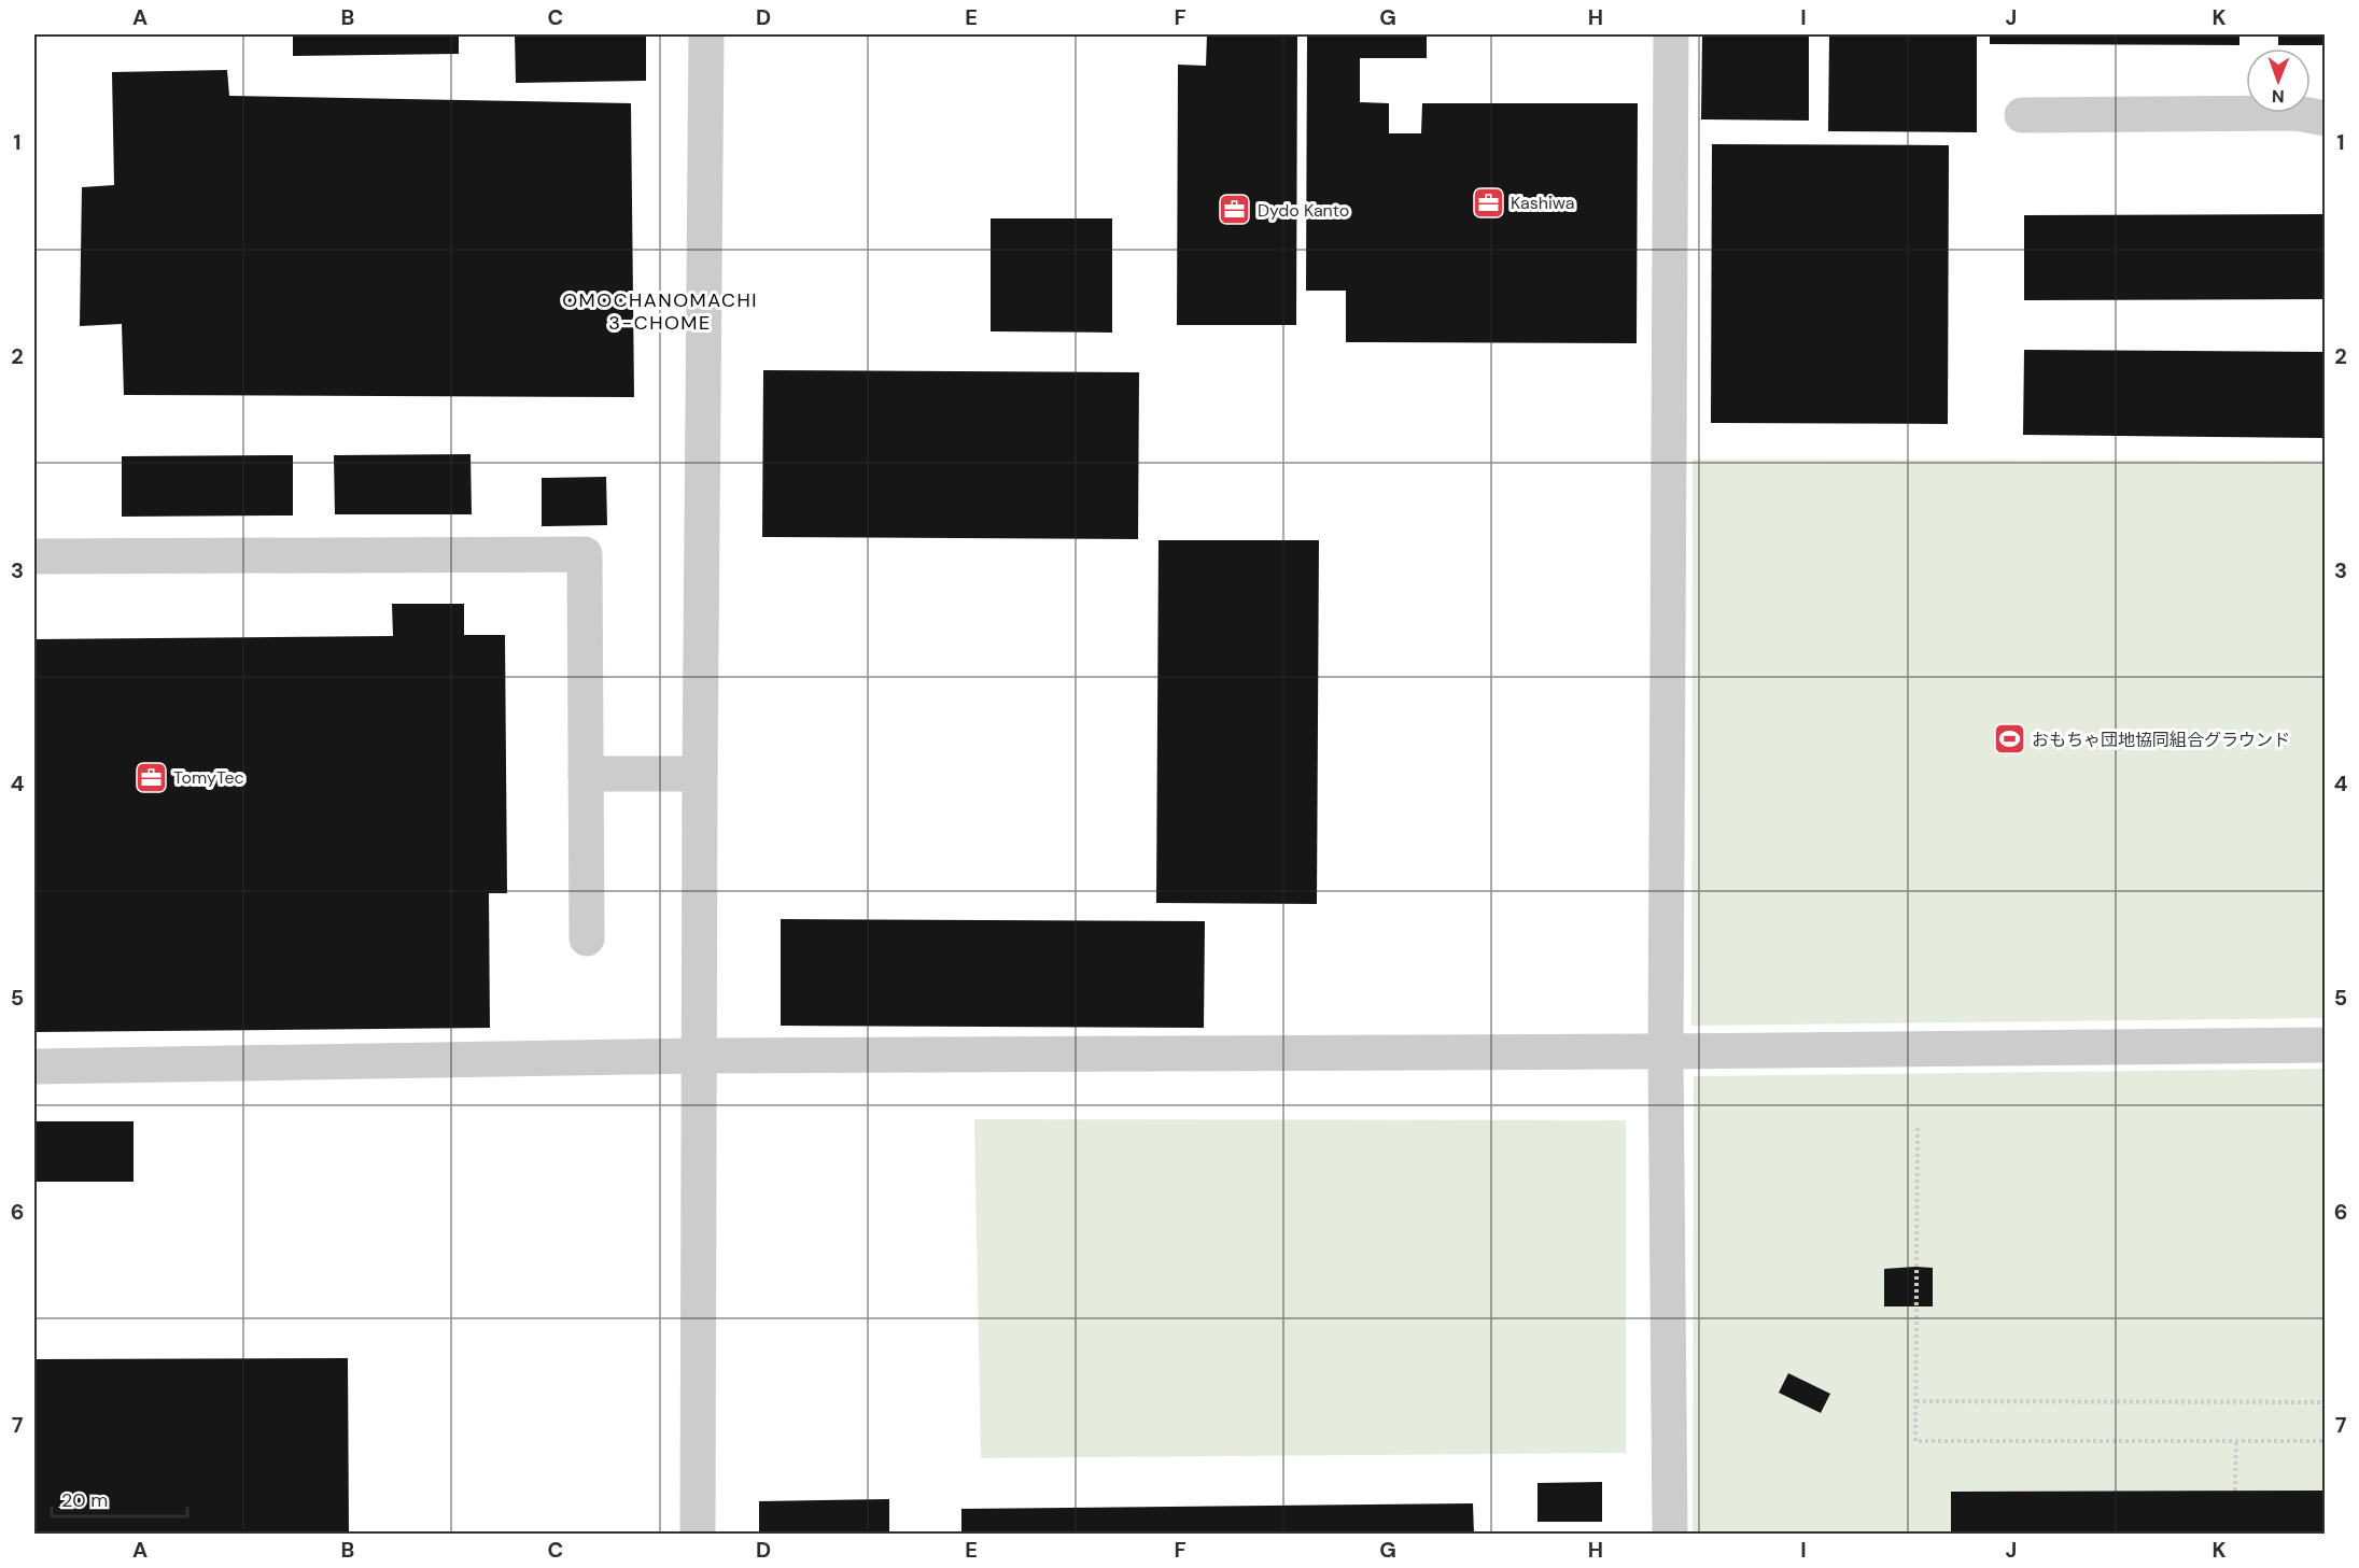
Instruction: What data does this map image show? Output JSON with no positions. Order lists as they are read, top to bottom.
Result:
{
  "districts": ["OMOCHANOMACHI 3-CHOME"],
  "places": {
    "office": ["Kashiwa", "Dydo Kanto", "TomyTec"],
    "sports": ["おもちゃ団地協同組合グラウンド"]
  },
  "scale_bar": "20 m",
  "north": "bottom",
  "grid": {
    "columns": [
      "A",
      "B",
      "C",
      "D",
      "E",
      "F",
      "G",
      "H",
      "I",
      "J",
      "K"
    ],
    "rows": [
      "1",
      "2",
      "3",
      "4",
      "5",
      "6",
      "7"
    ]
  }
}
